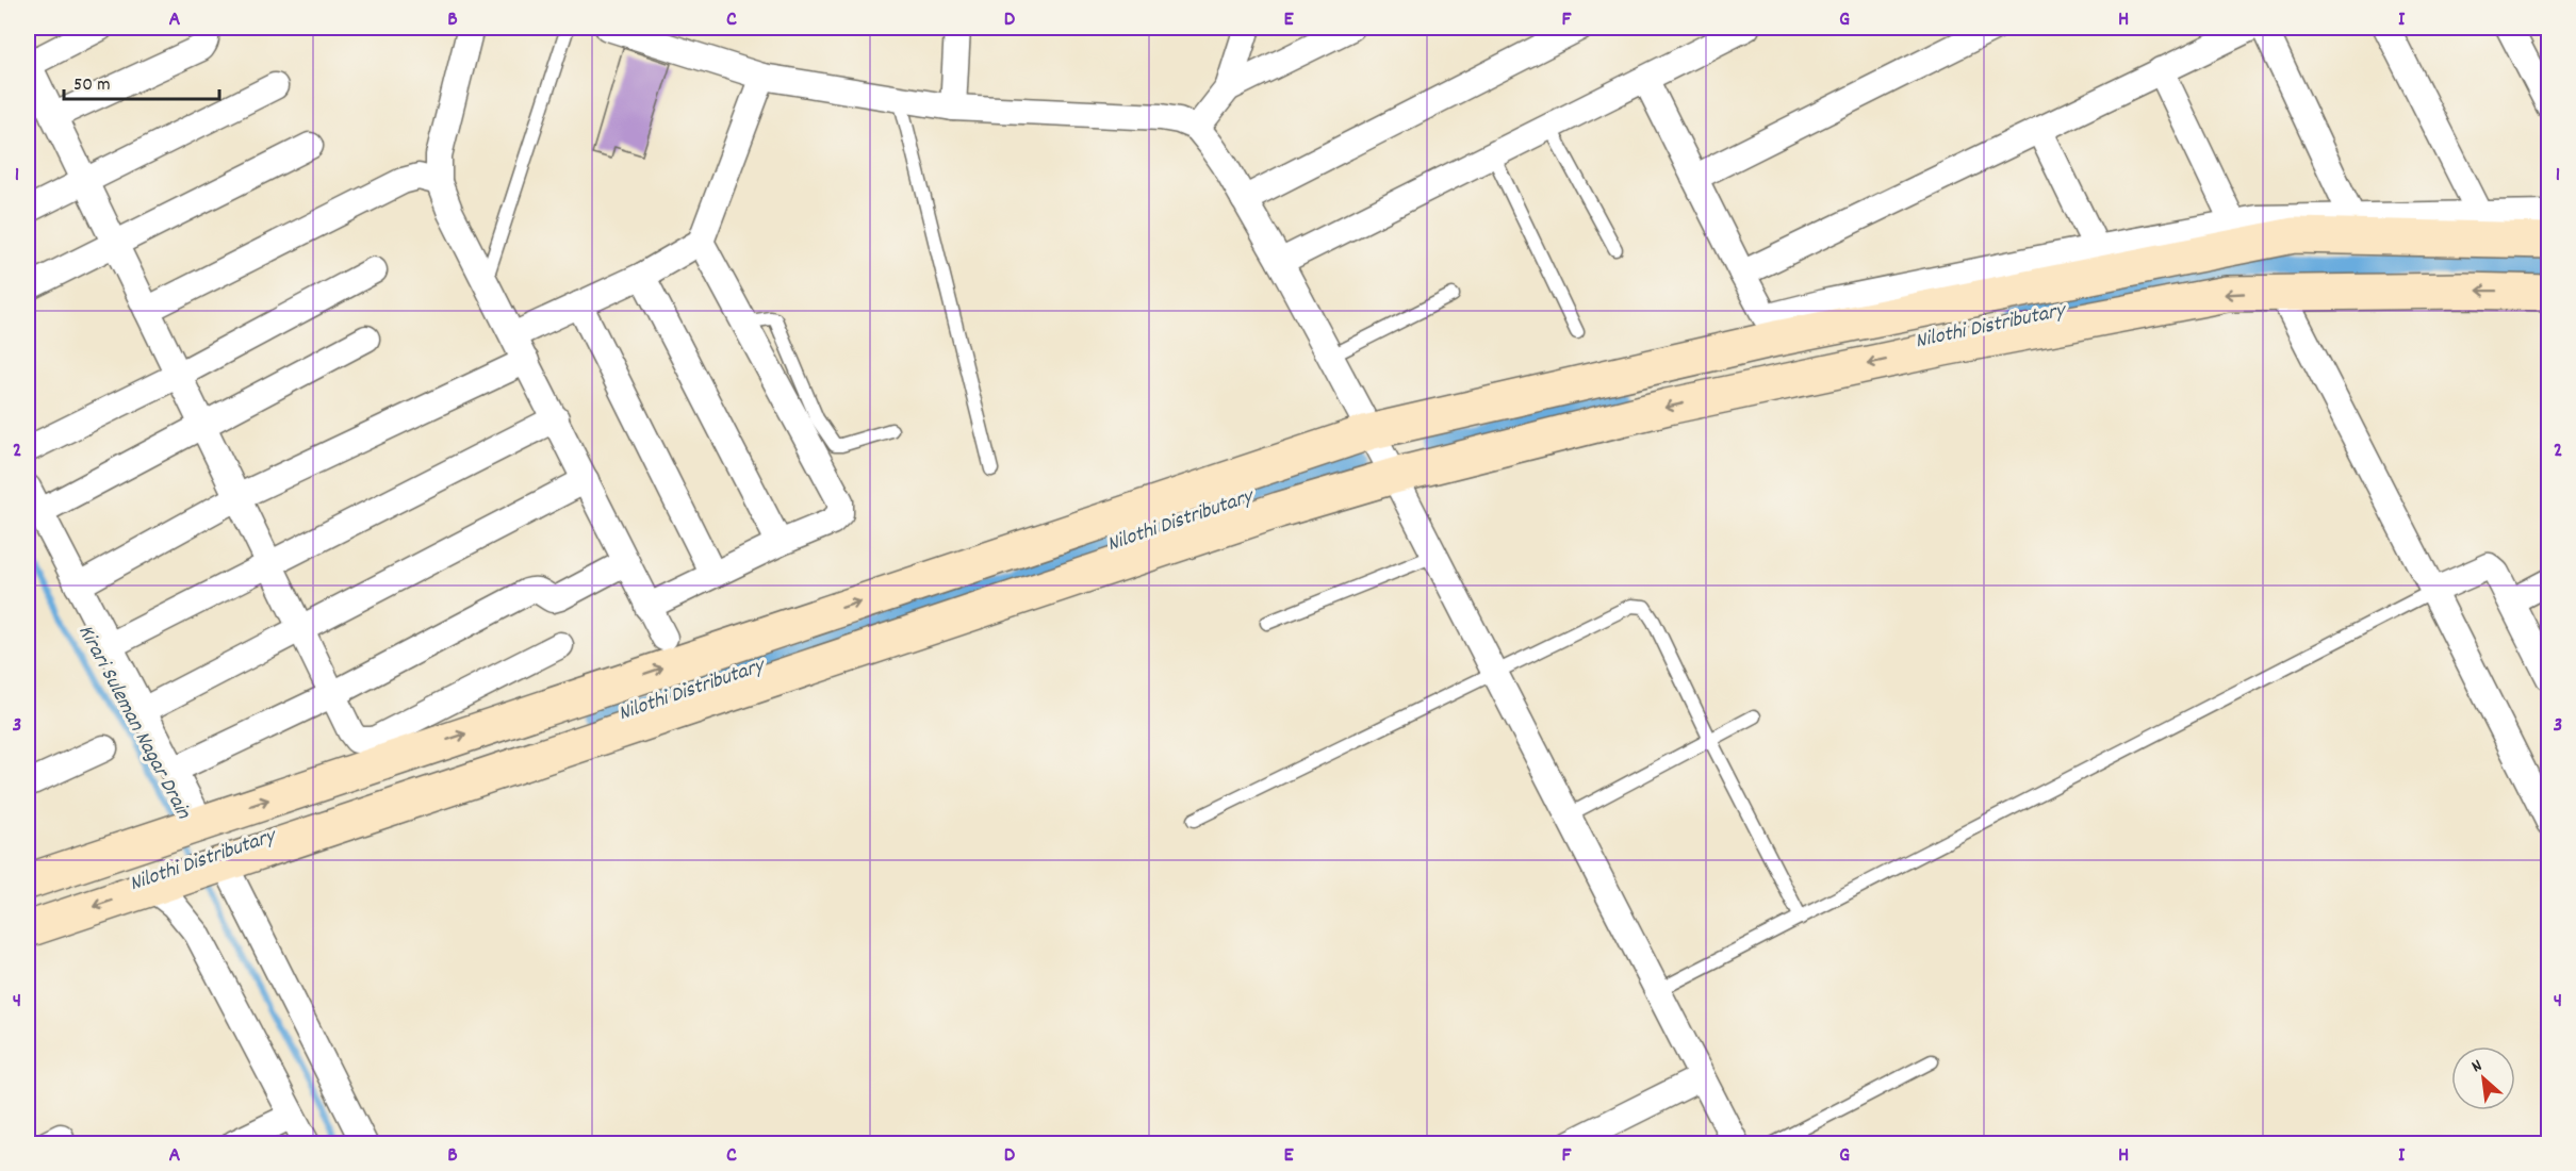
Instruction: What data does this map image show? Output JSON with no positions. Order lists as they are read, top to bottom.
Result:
{
  "water": ["Nilothi Distributary", "Kirari Suleman Nagar Drain"],
  "scale_bar": "50 m",
  "north": "top left",
  "grid": {
    "columns": [
      "A",
      "B",
      "C",
      "D",
      "E",
      "F",
      "G",
      "H",
      "I"
    ],
    "rows": [
      "1",
      "2",
      "3",
      "4"
    ]
  }
}
